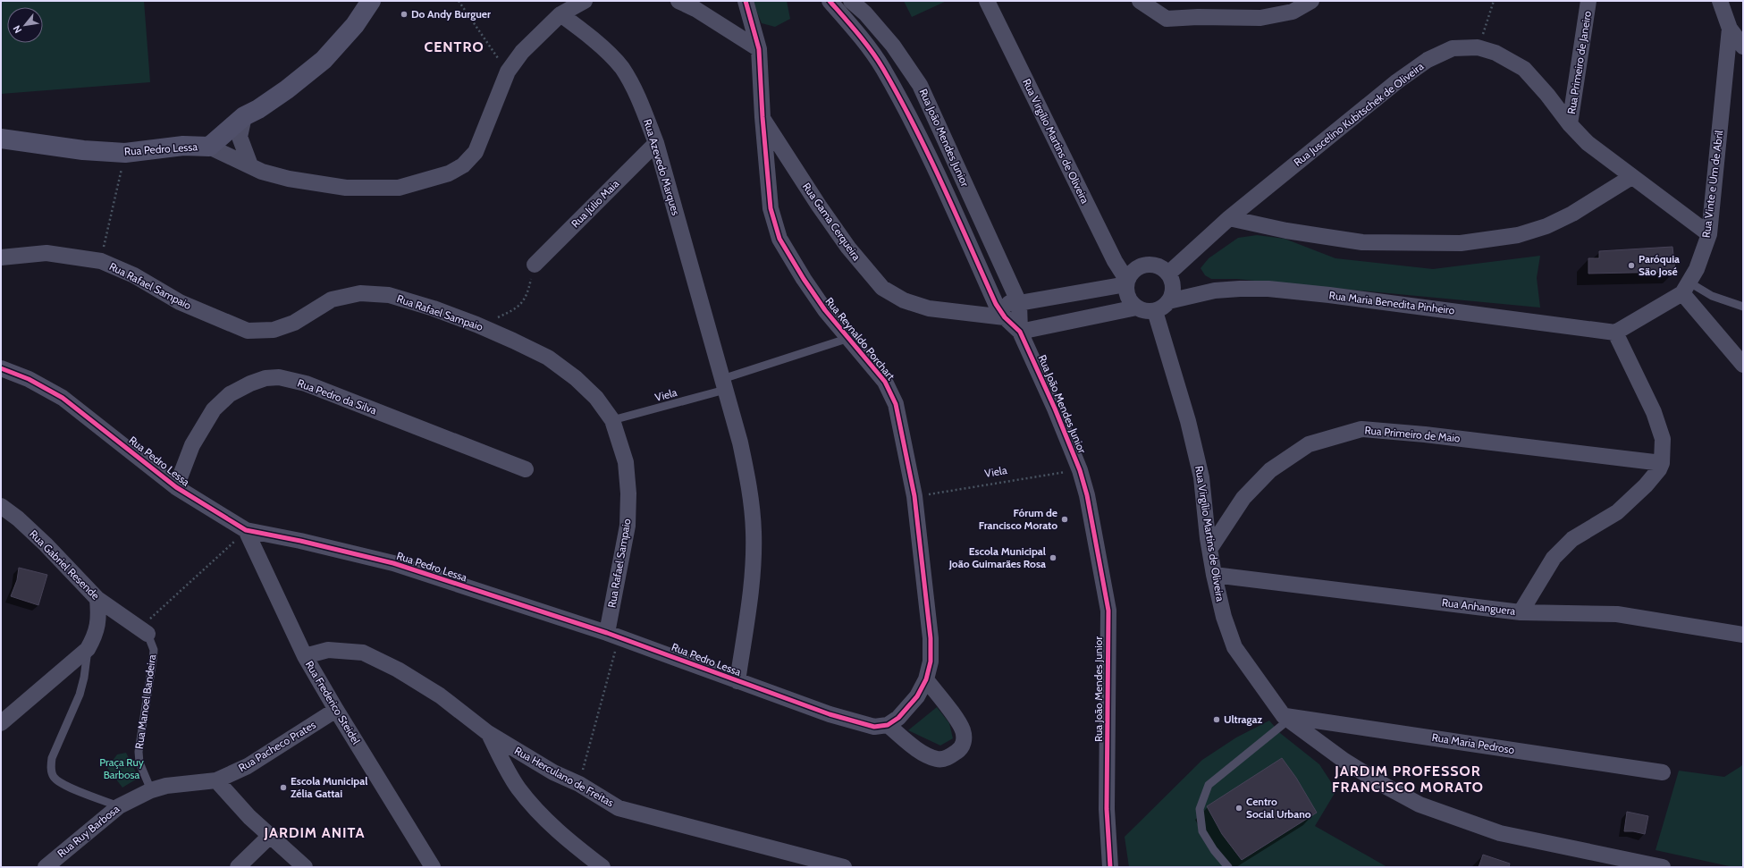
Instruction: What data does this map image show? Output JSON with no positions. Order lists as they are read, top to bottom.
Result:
{
  "streets": {
    "main road": ["Rua Pedro Lessa"],
    "street": [
      "Rua Primeiro de Janeiro",
      "Rua Juscelino Kubitschek de Oliveira",
      "Rua João Mendes Junior",
      "Rua Virgílio Martins de Oliveira",
      "Rua Azevedo Marques",
      "Rua Vinte e Um de Abril",
      "Rua Júlio Maia",
      "Rua Gama Cerqueira",
      "Rua Rafael Sampaio",
      "Rua Maria Benedita Pinheiro",
      "Rua Reynaldo Porchart",
      "Rua Pedro da Silva",
      "Rua Primeiro de Maio",
      "Rua Gabriel Resende",
      "Rua Anhanguera",
      "Rua Frederico Steidel",
      "Rua Maria Pedroso",
      "Rua Pacheco Prates",
      "Rua Herculano de Freitas",
      "Rua Ruy Barbosa"
    ],
    "lane": ["Viela", "Rua Manoel Bandeira"]
  },
  "crossings": [
    ["Rua Primeiro de Janeiro", "Rua Juscelino Kubitschek de Oliveira"],
    ["Rua Juscelino Kubitschek de Oliveira", "Rua Virgílio Martins de Oliveira"],
    ["Rua Juscelino Kubitschek de Oliveira", "Rua Vinte e Um de Abril"],
    ["Rua Juscelino Kubitschek de Oliveira", "Rua Maria Benedita Pinheiro"],
    ["Rua João Mendes Junior", "Rua Gama Cerqueira"],
    ["Rua João Mendes Junior", "Viela"],
    ["Rua Virgílio Martins de Oliveira", "Rua Maria Benedita Pinheiro"],
    ["Rua Virgílio Martins de Oliveira", "Rua Primeiro de Maio"],
    ["Rua Virgílio Martins de Oliveira", "Rua Anhanguera"],
    ["Rua Virgílio Martins de Oliveira", "Rua Maria Pedroso"],
    ["Rua Pedro Lessa", "Rua Azevedo Marques"],
    ["Rua Pedro Lessa", "Rua Rafael Sampaio"],
    ["Rua Pedro Lessa", "Rua Reynaldo Porchart"],
    ["Rua Pedro Lessa", "Rua Pedro da Silva"],
    ["Rua Pedro Lessa", "Rua Frederico Steidel"],
    ["Rua Azevedo Marques", "Rua Júlio Maia"],
    ["Rua Azevedo Marques", "Viela"],
    ["Rua Gama Cerqueira", "Rua Reynaldo Porchart"],
    ["Rua Rafael Sampaio", "Viela"],
    ["Rua Reynaldo Porchart", "Viela"],
    ["Rua Gabriel Resende", "Rua Manoel Bandeira"],
    ["Rua Manoel Bandeira", "Rua Ruy Barbosa"],
    ["Rua Frederico Steidel", "Rua Pacheco Prates"],
    ["Rua Frederico Steidel", "Rua Herculano de Freitas"],
    ["Rua Pacheco Prates", "Rua Ruy Barbosa"]
  ],
  "districts": ["CENTRO", "JARDIM PROFESSOR FRANCISCO MORATO", "JARDIM ANITA"],
  "parks": ["Praça Ruy Barbosa"],
  "places": [
    "Do Andy Burguer",
    "Paróquia São José",
    "Fórum de Francisco Morato",
    "Escola Municipal João Guimarães Rosa",
    "Ultragaz",
    "Escola Municipal Zélia Gattai",
    "Centro Social Urbano"
  ],
  "north": "bottom left"
}
